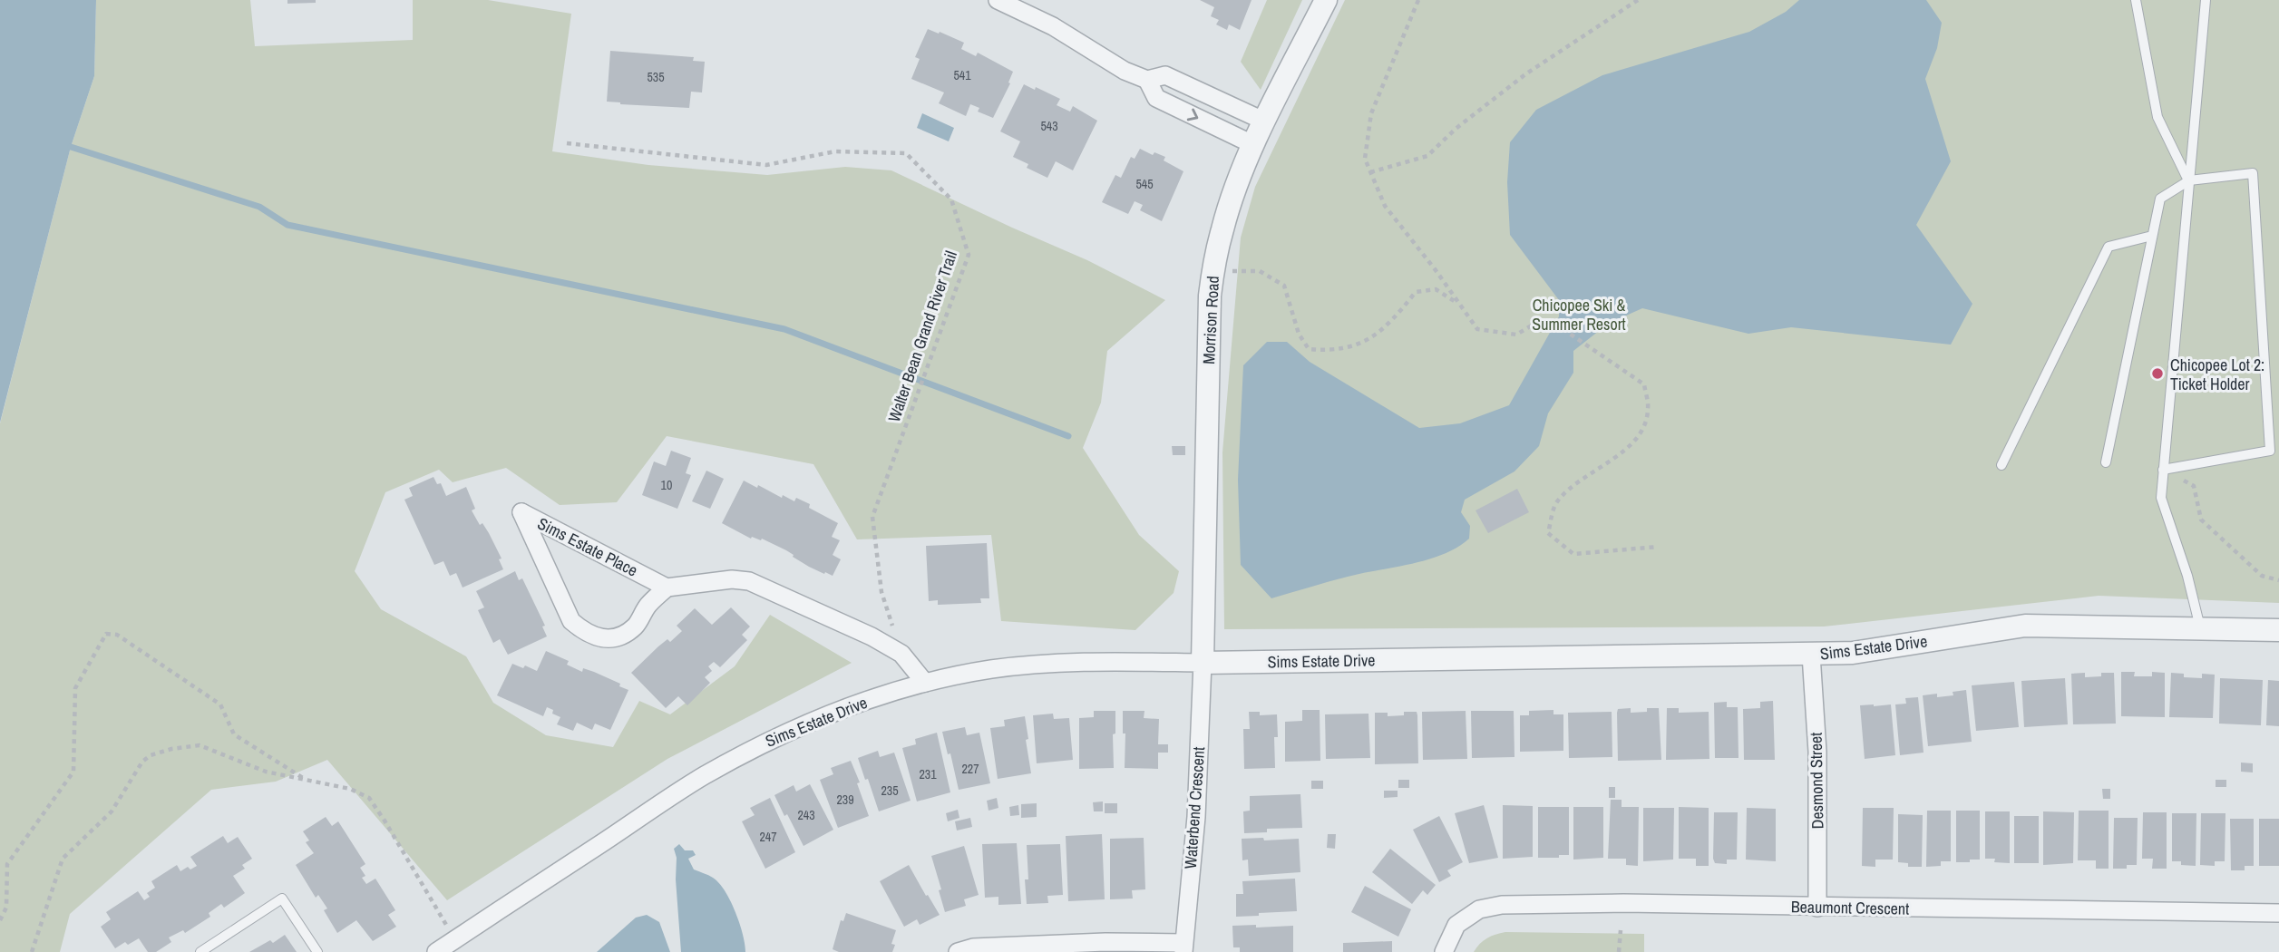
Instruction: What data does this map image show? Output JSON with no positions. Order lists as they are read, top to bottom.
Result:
{
  "streets": {
    "street": [
      "Morrison Road",
      "Sims Estate Place",
      "Sims Estate Drive",
      "Desmond Street",
      "Waterbend Crescent",
      "Beaumont Crescent"
    ],
    "path": ["Walter Bean Grand River Trail"]
  },
  "crossings": [
    ["Morrison Road", "Sims Estate Drive"],
    ["Morrison Road", "Waterbend Crescent"],
    ["Sims Estate Drive", "Desmond Street"],
    ["Sims Estate Drive", "Waterbend Crescent"],
    ["Desmond Street", "Beaumont Crescent"]
  ],
  "parks": ["Chicopee Ski & Summer Resort"],
  "places": ["Chicopee Lot 2: Ticket Holder"],
  "house_numbers": [
    "541",
    "535",
    "543",
    "545",
    "10",
    "227",
    "231",
    "235",
    "239",
    "243",
    "247"
  ]
}
